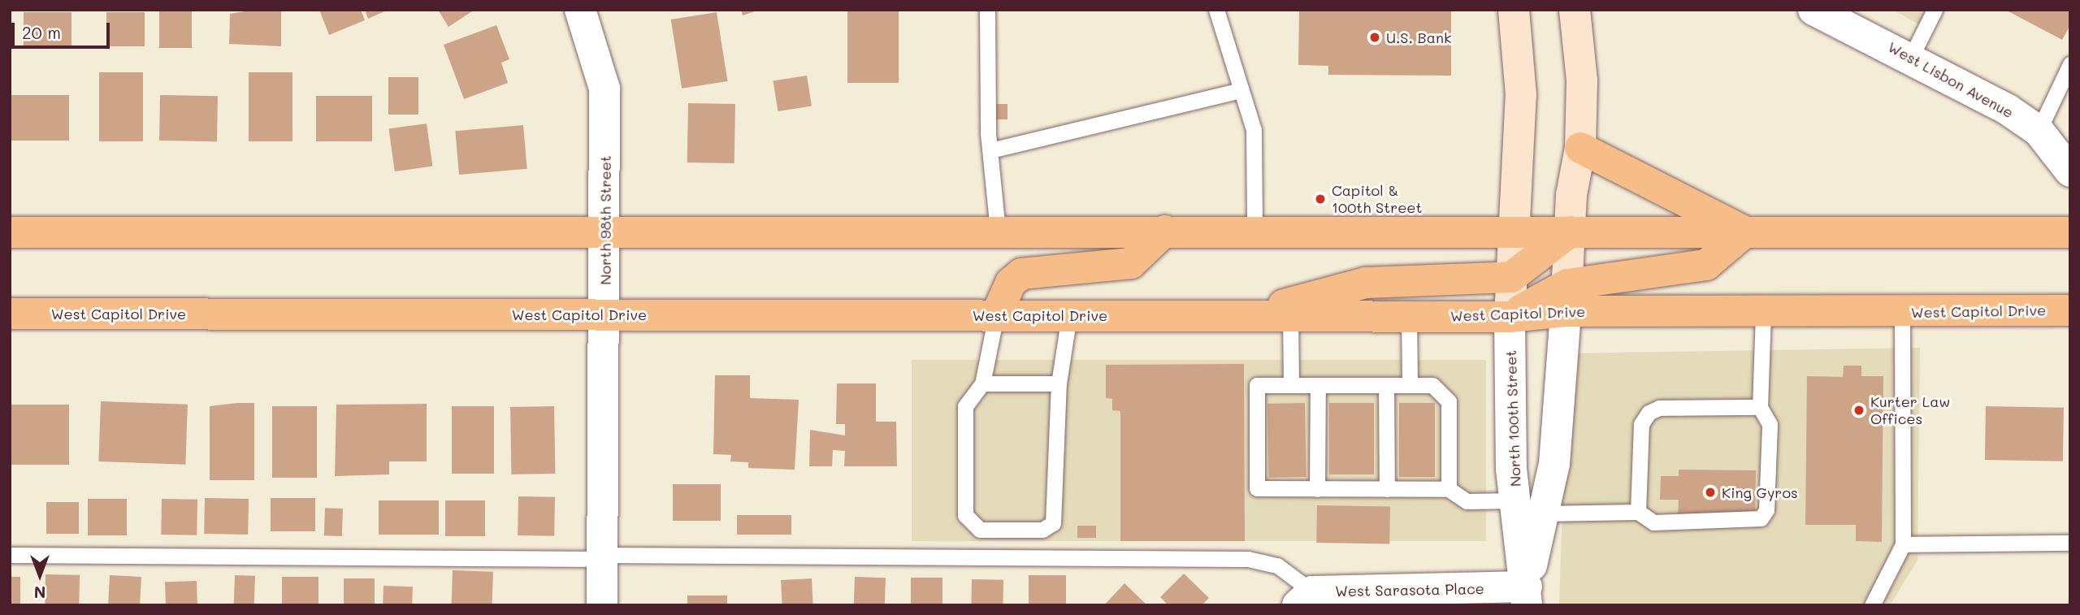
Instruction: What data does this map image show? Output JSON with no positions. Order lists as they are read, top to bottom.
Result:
{
  "streets": {
    "main road": ["West Capitol Drive", "North 100th Street"],
    "street": ["West Lisbon Avenue", "North 98th Street", "West Sarasota Place"]
  },
  "crossings": [
    ["North 98th Street", "West Capitol Drive"],
    ["West Capitol Drive", "North 100th Street"],
    ["North 100th Street", "West Sarasota Place"]
  ],
  "places": [
    "U.S. Bank",
    "Capitol & 100th Street",
    "Kurter Law Offices",
    "King Gyros"
  ],
  "scale_bar": "20 m",
  "north": "bottom"
}
